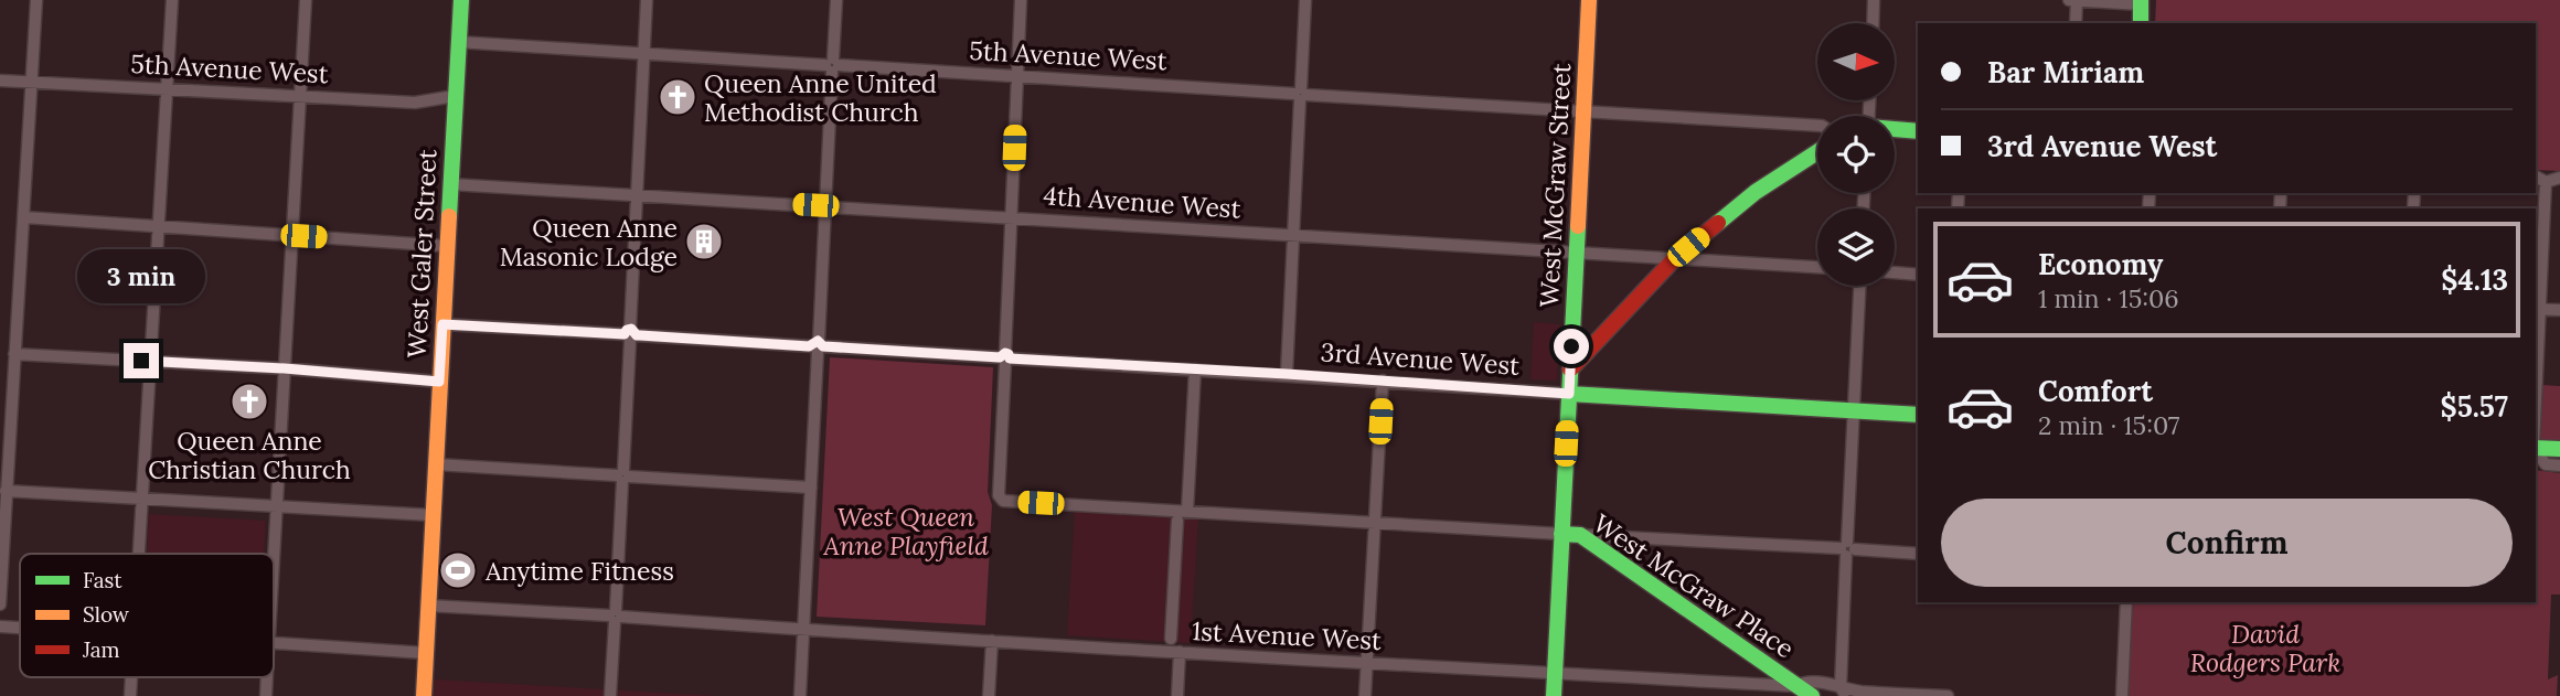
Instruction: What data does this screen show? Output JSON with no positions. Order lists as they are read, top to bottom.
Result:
{
  "streets": {
    "street": [
      "5th Avenue West",
      "West McGraw Street",
      "4th Avenue West",
      "West Galer Street",
      "3rd Avenue West",
      "West McGraw Place",
      "1st Avenue West"
    ]
  },
  "crossings": [
    ["5th Avenue West", "West McGraw Street"],
    ["5th Avenue West", "West Galer Street"],
    ["West McGraw Street", "4th Avenue West"],
    ["West McGraw Street", "3rd Avenue West"],
    ["West McGraw Street", "West McGraw Place"],
    ["West McGraw Street", "1st Avenue West"],
    ["4th Avenue West", "West Galer Street"],
    ["West Galer Street", "3rd Avenue West"],
    ["West Galer Street", "1st Avenue West"],
    ["West McGraw Place", "1st Avenue West"]
  ],
  "parks": ["West Queen Anne Playfield", "David Rodgers Park"],
  "places": {
    "church": ["Queen Anne United Methodist Church", "Queen Anne Christian Church"],
    "building": ["Queen Anne Masonic Lodge"],
    "sports": ["Anytime Fitness"]
  },
  "legend": ["Fast", "Slow", "Jam"],
  "north": "right",
  "page": {
    "banner": ["Bar Miriam", "3rd Avenue West"],
    "list": [
      {
        "name": "Economy",
        "note": "1 min · 15:06",
        "value": "$4.13"
      },
      {
        "name": "Comfort",
        "note": "2 min · 15:07",
        "value": "$5.57"
      }
    ],
    "bubble": "3 min",
    "buttons": "Confirm"
  }
}
